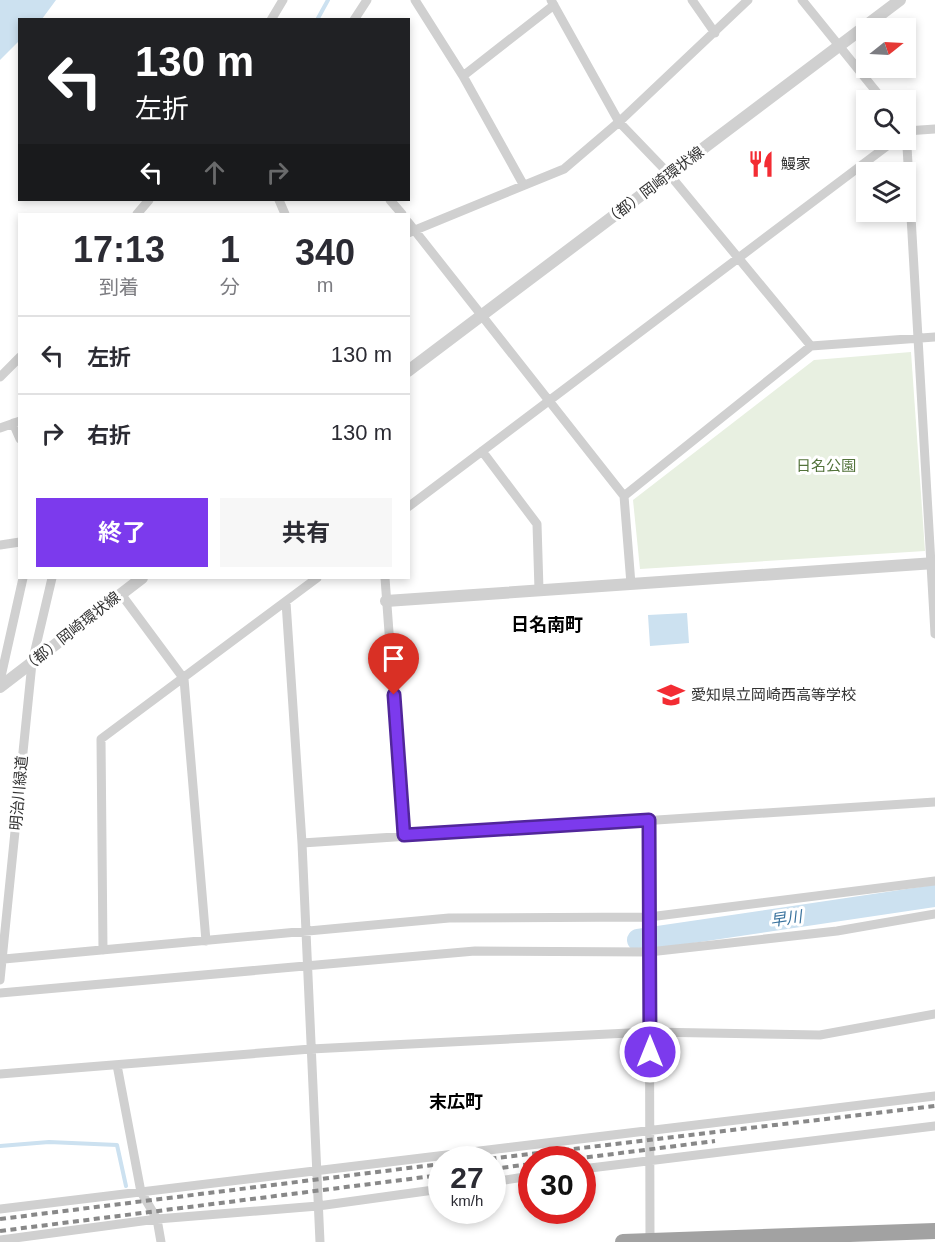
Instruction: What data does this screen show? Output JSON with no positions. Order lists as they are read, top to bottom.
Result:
{
  "streets": {
    "street": ["（都）岡崎環状線", "明治川緑道"]
  },
  "crossings": [
    ["（都）岡崎環状線", "明治川緑道"]
  ],
  "districts": ["日名南町", "末広町"],
  "water": ["早川"],
  "parks": ["日名公園"],
  "places": {
    "restaurant": ["鰻家"],
    "school or university": ["愛知県立岡崎西高等学校"]
  },
  "north": "right",
  "page": {
    "turn": ["130 m", "左折"],
    "eta": [
      "17:13",
      "到着",
      "1",
      "分",
      "340",
      "m"
    ],
    "list": [
      {
        "name": "左折",
        "value": "130 m"
      },
      {
        "name": "右折",
        "value": "130 m"
      }
    ],
    "buttons": ["終了", "共有"],
    "speed": "27 km/h",
    "limit": "30"
  }
}
